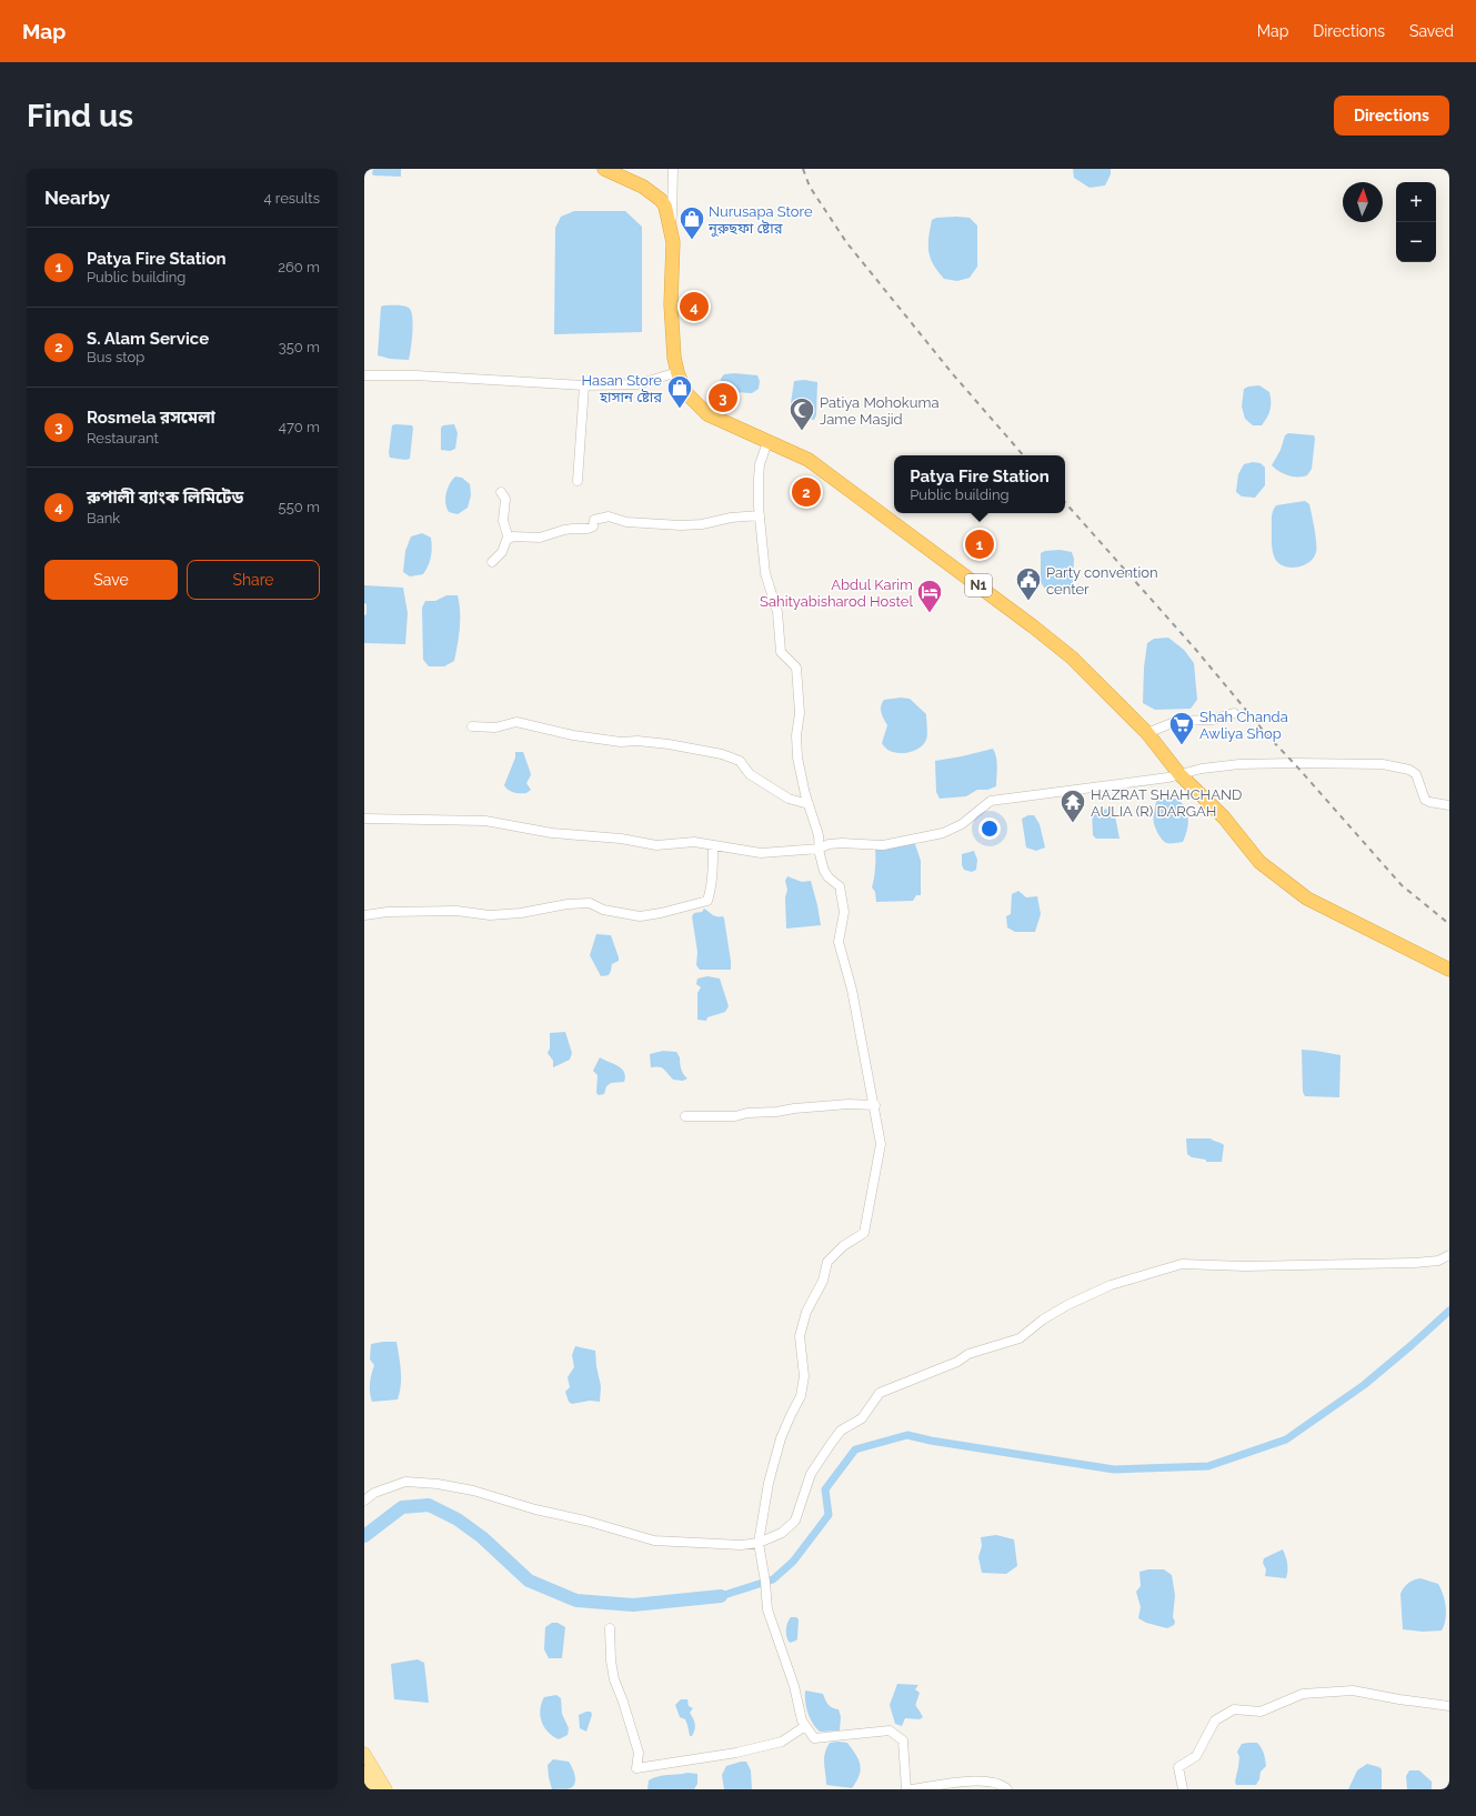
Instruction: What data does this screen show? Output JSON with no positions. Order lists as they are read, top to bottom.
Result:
{
  "streets": {
    "highway": ["N1"]
  },
  "places": {
    "shop": ["Nurusapa Store নুরুছফা ষ্টোর", "Hasan Store হাসান ষ্টোর"],
    "mosque": ["Patiya Mohokuma Jame Masjid"],
    "public building": ["Party convention center"],
    "hotel": ["Abdul Karim Sahityabisharod Hostel"],
    "supermarket": ["Shah Chanda Awliya Shop"],
    "temple": ["HAZRAT SHAHCHAND AULIA (R) DARGAH"]
  },
  "north": "top",
  "page": {
    "header": "Map",
    "nav": ["Map", "Directions", "Saved"],
    "buttons": [
      "Directions",
      ["Save", "Share"]
    ],
    "title": "Find us",
    "heading": ["Nearby", "4 results"],
    "map_buttons": ["+", "−"],
    "list": [
      {
        "mark": "1",
        "name": "Patya Fire Station",
        "note": "Public building",
        "value": "260 m"
      },
      {
        "mark": "2",
        "name": "S. Alam Service",
        "note": "Bus stop",
        "value": "350 m"
      },
      {
        "mark": "3",
        "name": "Rosmela রসমেলা",
        "note": "Restaurant",
        "value": "470 m"
      },
      {
        "mark": "4",
        "name": "রুপালী ব্যাংক লিমিটেড",
        "note": "Bank",
        "value": "550 m"
      }
    ],
    "pins": [
      "4",
      "3",
      "2",
      "1"
    ],
    "popup": ["Patya Fire Station", "Public building"]
  }
}
